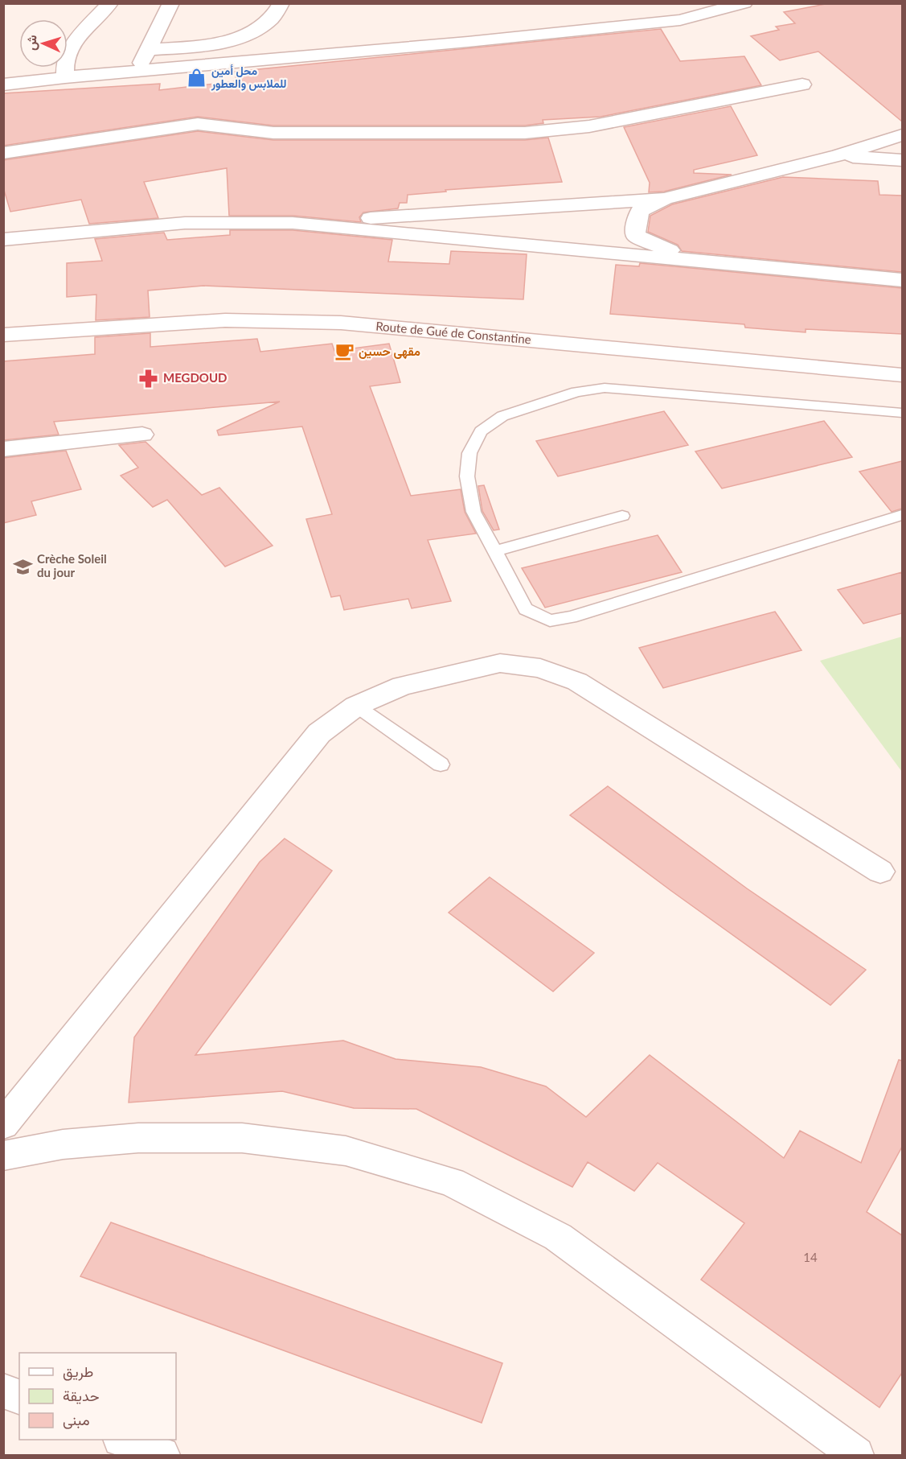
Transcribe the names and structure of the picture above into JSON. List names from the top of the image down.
{
  "streets": {
    "street": ["Route de Gué de Constantine"]
  },
  "places": {
    "shop": ["محل أمين للملابس والعطور"],
    "cafe": ["مقهى حسين"],
    "pharmacy": ["MEGDOUD"],
    "school or university": ["Crèche Soleil du jour"]
  },
  "house_numbers": ["14"],
  "legend": ["طريق", "حديقة", "مبنى"],
  "north": "left"
}
